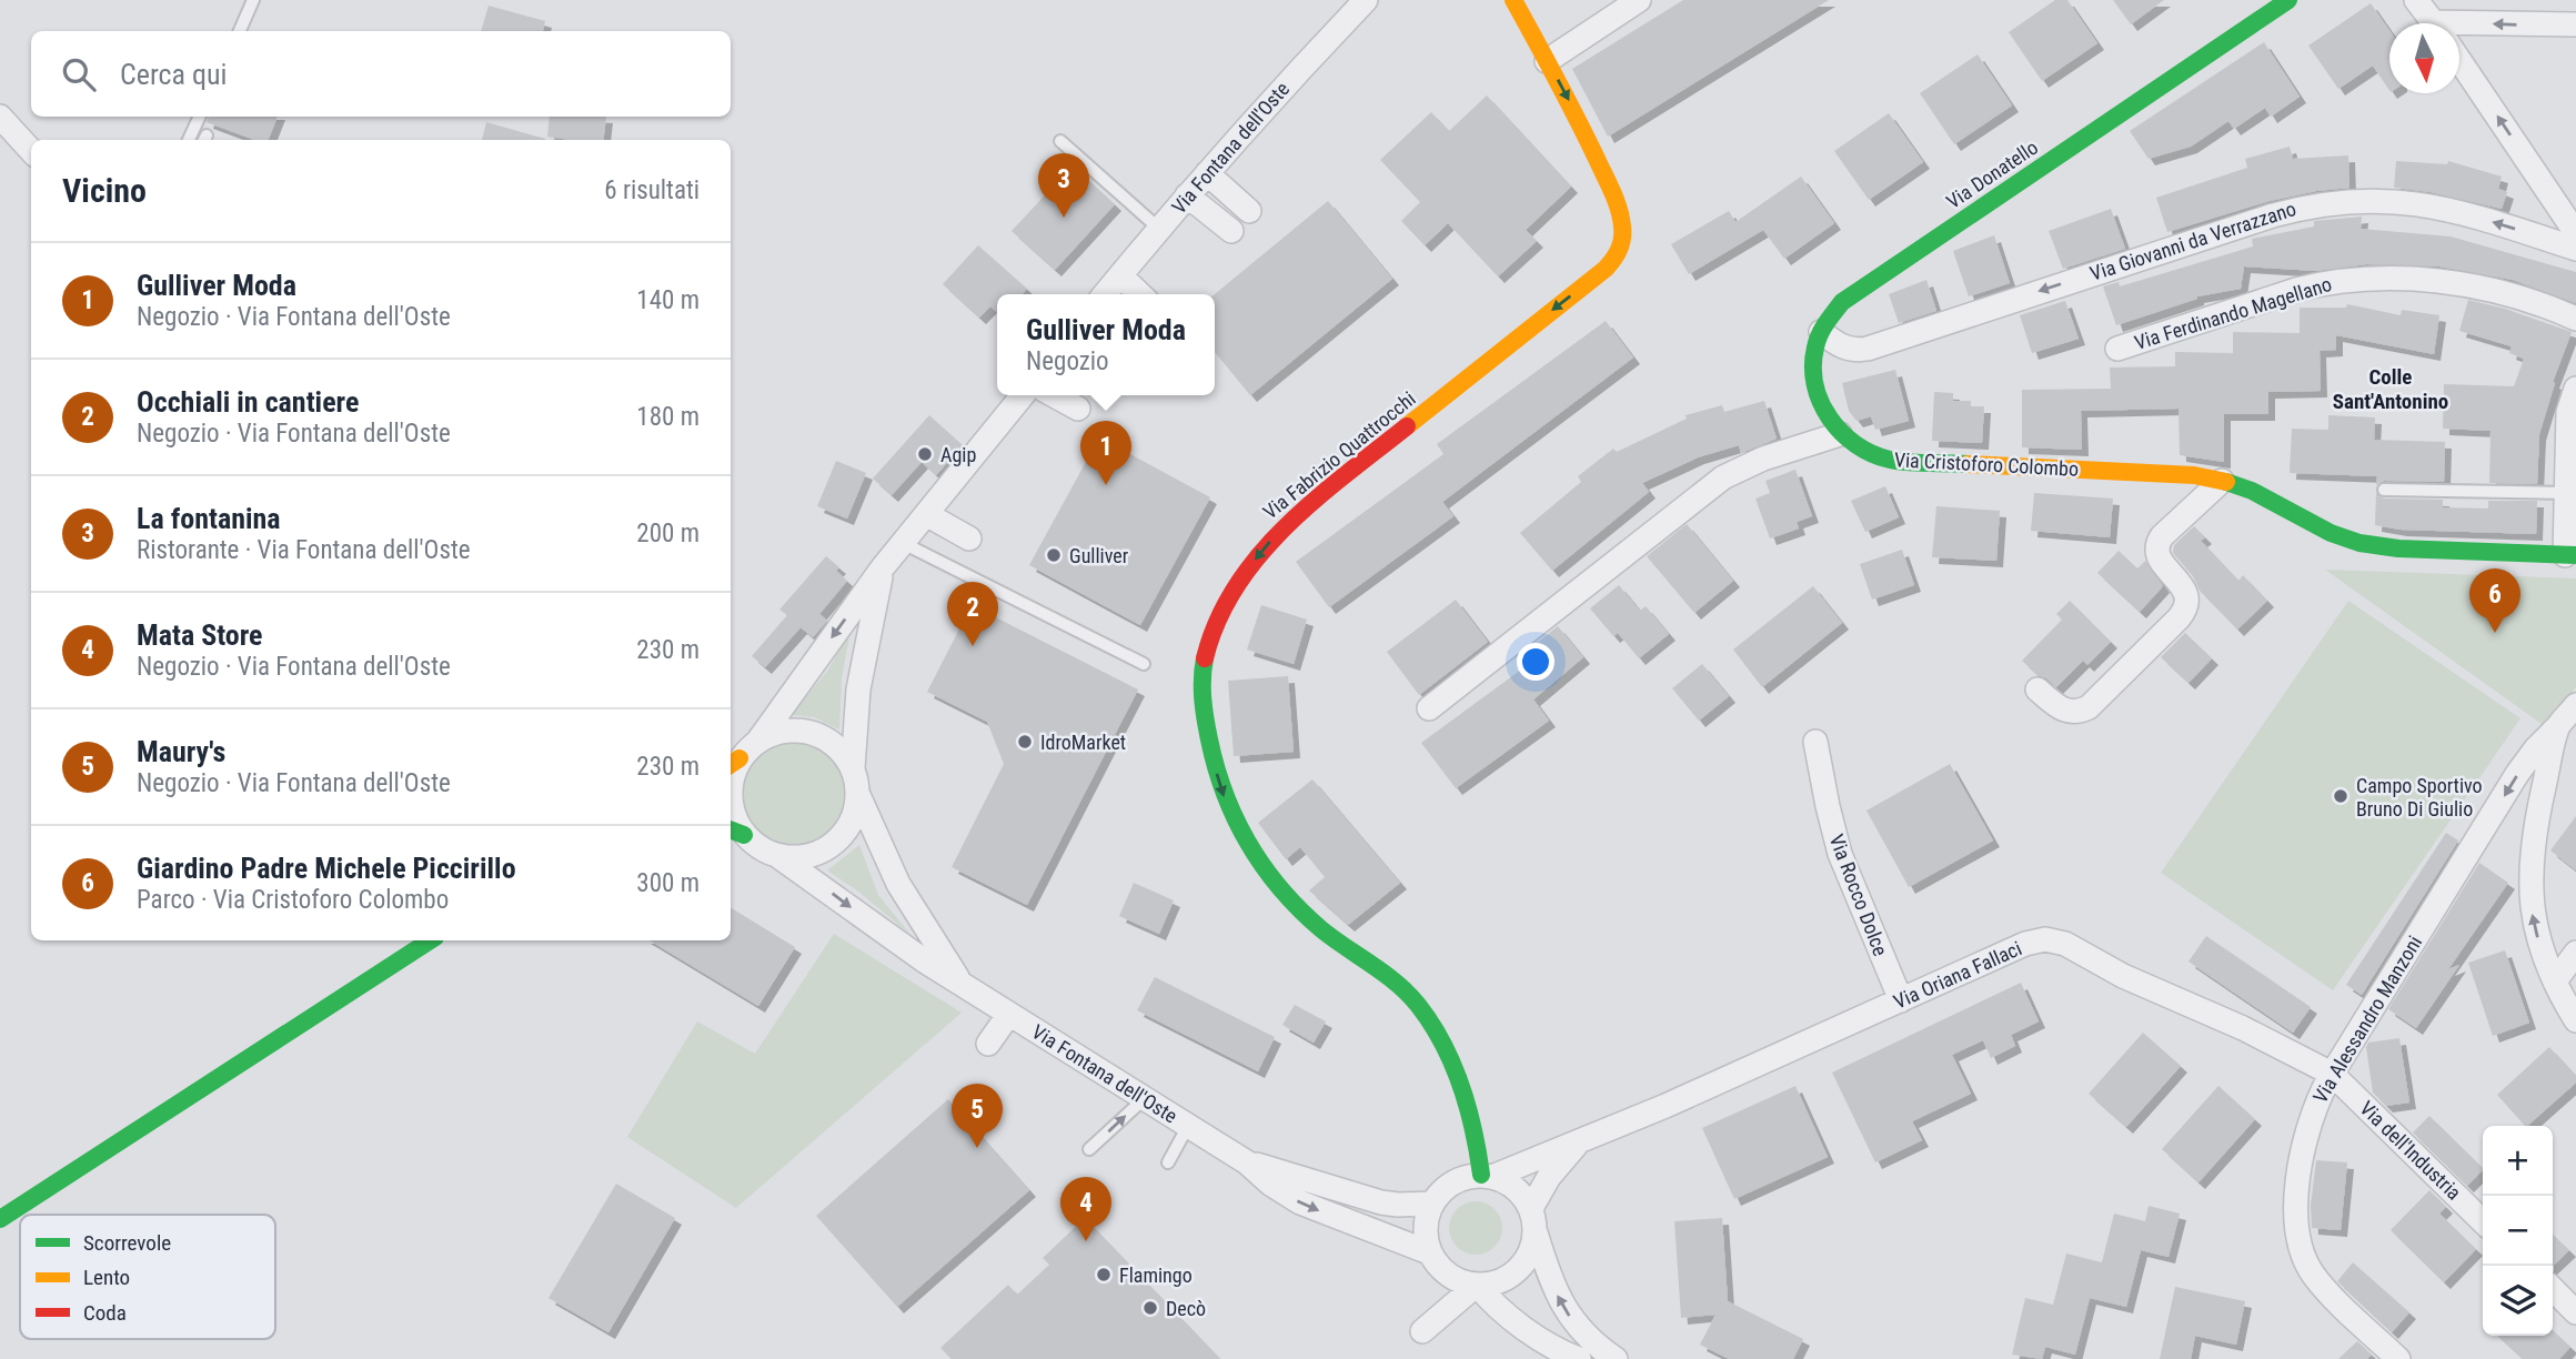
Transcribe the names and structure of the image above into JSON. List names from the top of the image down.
{
  "streets": {
    "street": [
      "Via Fontana dell'Oste",
      "Via Donatello",
      "Via Giovanni da Verrazzano",
      "Via Ferdinando Magellano",
      "Via Fabrizio Quattrocchi",
      "Via Cristoforo Colombo",
      "Via Rocco Dolce",
      "Via Oriana Fallaci",
      "Via Alessandro Manzoni",
      "Via dell'Industria"
    ]
  },
  "crossings": [
    ["Via Fontana dell'Oste", "Via Fabrizio Quattrocchi"],
    ["Via Fontana dell'Oste", "Via Oriana Fallaci"],
    ["Via Donatello", "Via Giovanni da Verrazzano"],
    ["Via Donatello", "Via Cristoforo Colombo"],
    ["Via Fabrizio Quattrocchi", "Via Oriana Fallaci"],
    ["Via Rocco Dolce", "Via Oriana Fallaci"],
    ["Via Oriana Fallaci", "Via Alessandro Manzoni"],
    ["Via Oriana Fallaci", "Via dell'Industria"],
    ["Via Alessandro Manzoni", "Via dell'Industria"]
  ],
  "one_way": ["Via Giovanni da Verrazzano", "Via Alessandro Manzoni"],
  "districts": ["Colle Sant'Antonino"],
  "places": [
    "Agip",
    "Gulliver",
    "IdroMarket",
    "Campo Sportivo Bruno Di Giulio",
    "Flamingo",
    "Decò"
  ],
  "legend": ["Scorrevole", "Lento", "Coda"],
  "north": "bottom",
  "page": {
    "search": "Cerca qui",
    "heading": ["Vicino", "6 risultati"],
    "pins": [
      "3",
      "1",
      "6",
      "2",
      "5",
      "4"
    ],
    "list": [
      {
        "mark": "1",
        "name": "Gulliver Moda",
        "note": "Negozio · Via Fontana dell'Oste",
        "value": "140 m"
      },
      {
        "mark": "2",
        "name": "Occhiali in cantiere",
        "note": "Negozio · Via Fontana dell'Oste",
        "value": "180 m"
      },
      {
        "mark": "3",
        "name": "La fontanina",
        "note": "Ristorante · Via Fontana dell'Oste",
        "value": "200 m"
      },
      {
        "mark": "4",
        "name": "Mata Store",
        "note": "Negozio · Via Fontana dell'Oste",
        "value": "230 m"
      },
      {
        "mark": "5",
        "name": "Maury's",
        "note": "Negozio · Via Fontana dell'Oste",
        "value": "230 m"
      },
      {
        "mark": "6",
        "name": "Giardino Padre Michele Piccirillo",
        "note": "Parco · Via Cristoforo Colombo",
        "value": "300 m"
      }
    ],
    "popup": ["Gulliver Moda", "Negozio"],
    "map_buttons": ["+", "−"]
  }
}
